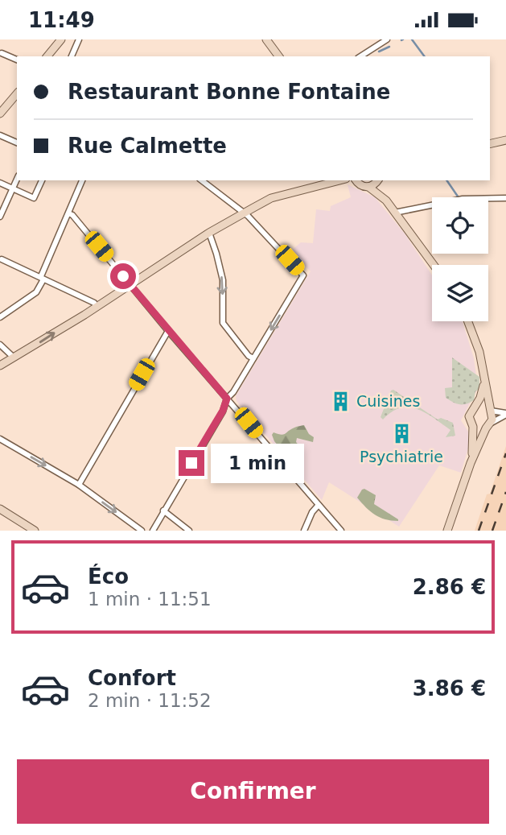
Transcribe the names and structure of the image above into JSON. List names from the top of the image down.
{
  "places": {
    "building": ["Cuisines", "Psychiatrie"]
  },
  "page": {
    "status": "11:49",
    "banner": ["Restaurant Bonne Fontaine", "Rue Calmette"],
    "bubble": "1 min",
    "list": [
      {
        "name": "Éco",
        "note": "1 min · 11:51",
        "value": "2.86 €"
      },
      {
        "name": "Confort",
        "note": "2 min · 11:52",
        "value": "3.86 €"
      }
    ],
    "buttons": "Confirmer"
  }
}
